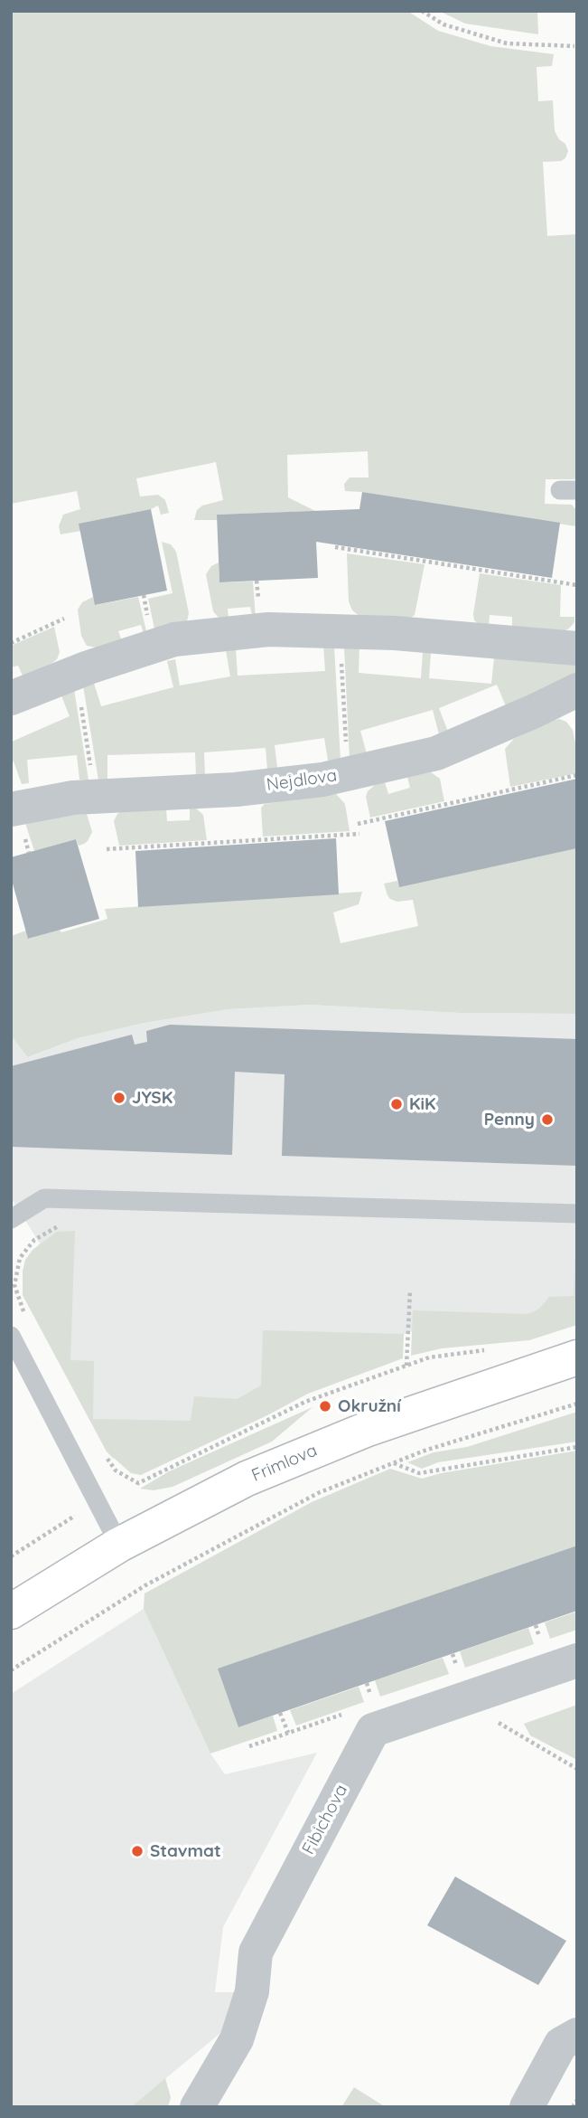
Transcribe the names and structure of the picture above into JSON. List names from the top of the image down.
{
  "streets": {
    "main road": ["Frimlova"],
    "street": ["Nejdlova", "Fibichova"]
  },
  "places": [
    "JYSK",
    "KiK",
    "Penny",
    "Okružní",
    "Stavmat"
  ]
}
